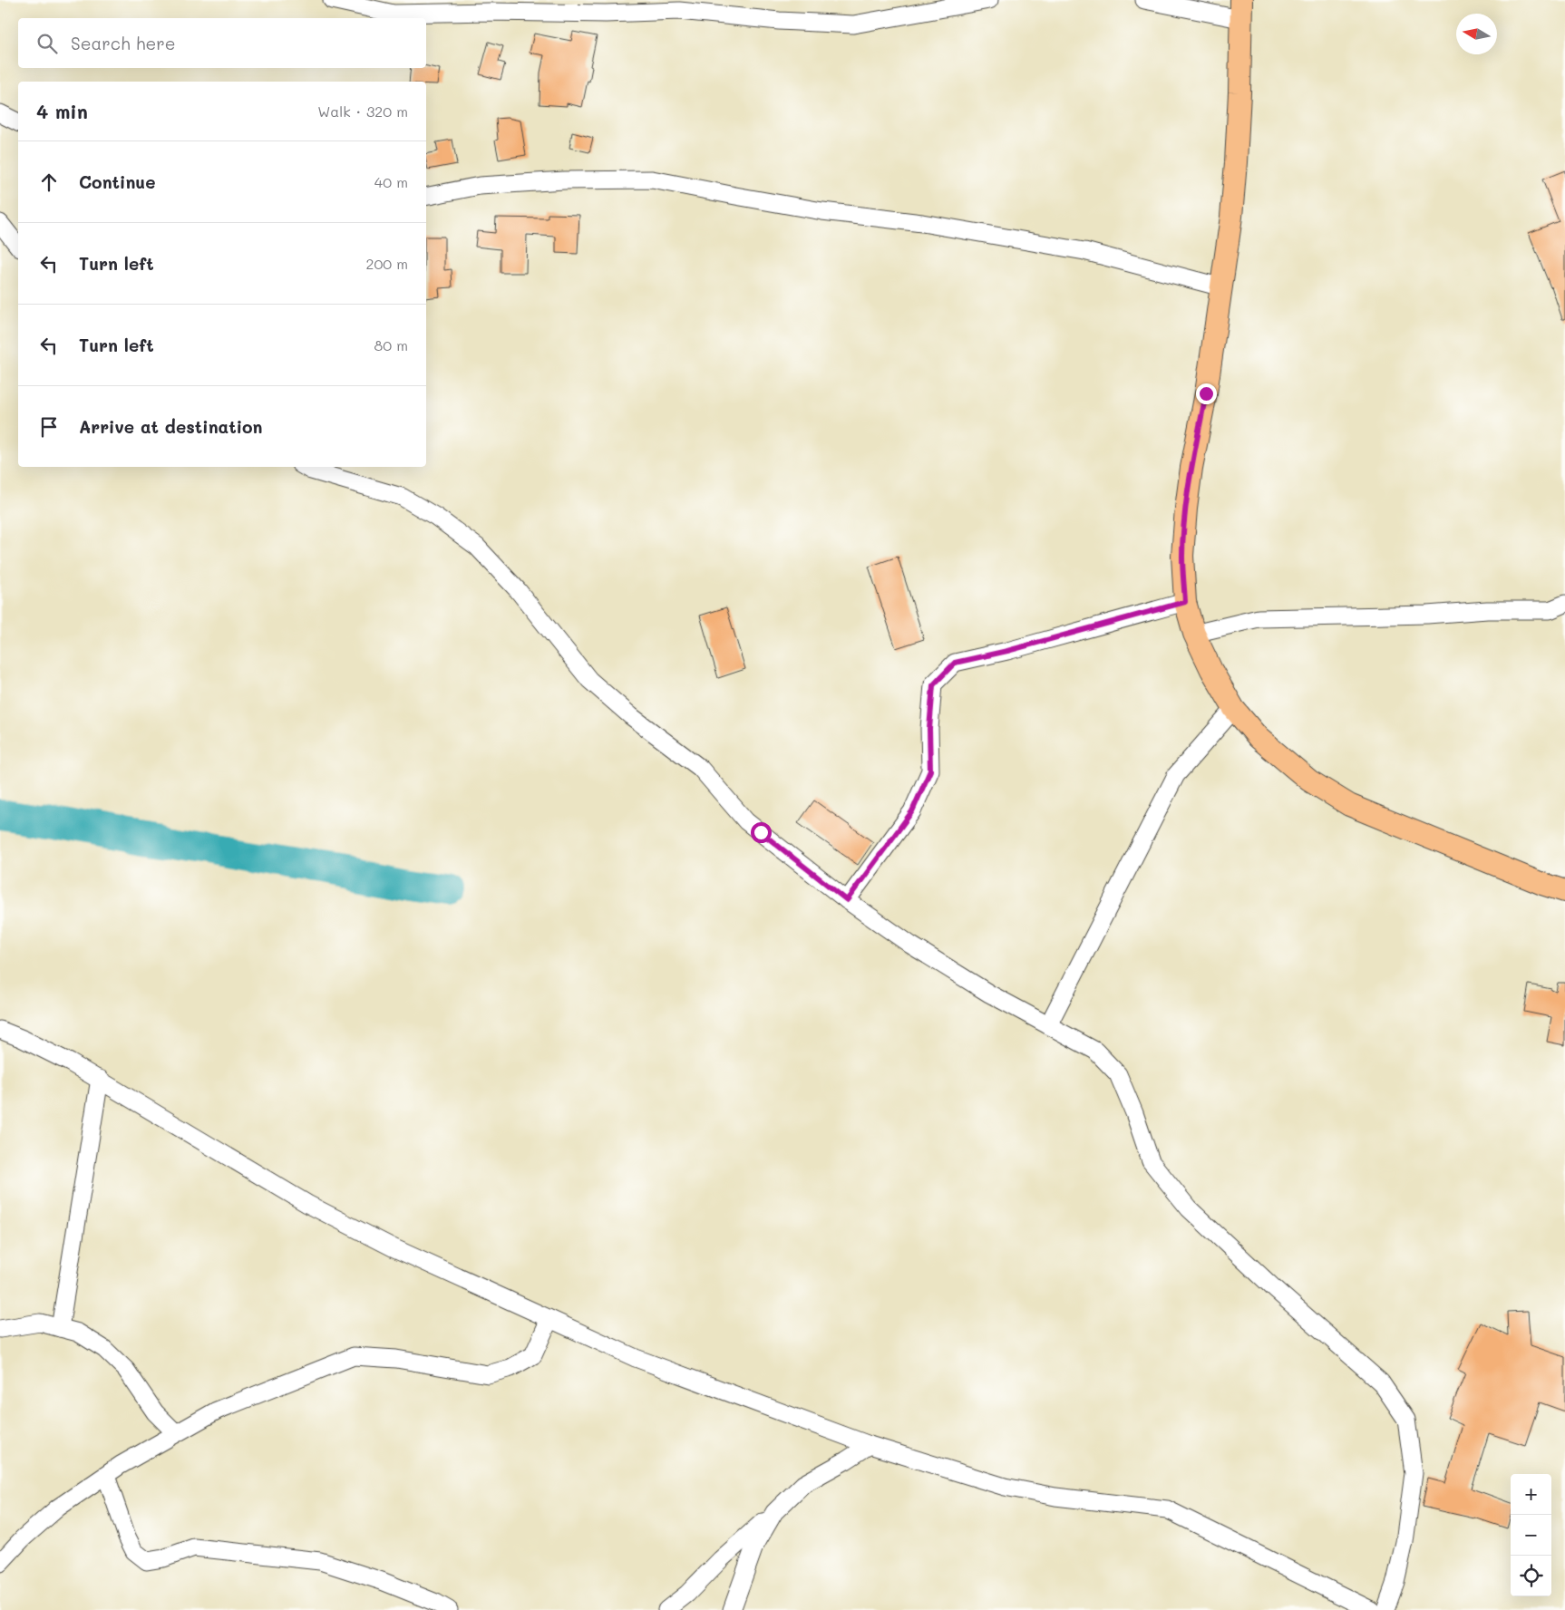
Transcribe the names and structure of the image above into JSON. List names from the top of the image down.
{
  "north": "left",
  "page": {
    "search": "Search here",
    "heading": ["4 min", "Walk · 320 m"],
    "list": [
      ["Continue", "40 m"],
      ["Turn left", "200 m"],
      ["Turn left", "80 m"],
      "Arrive at destination"
    ],
    "map_buttons": ["+", "−"]
  }
}
